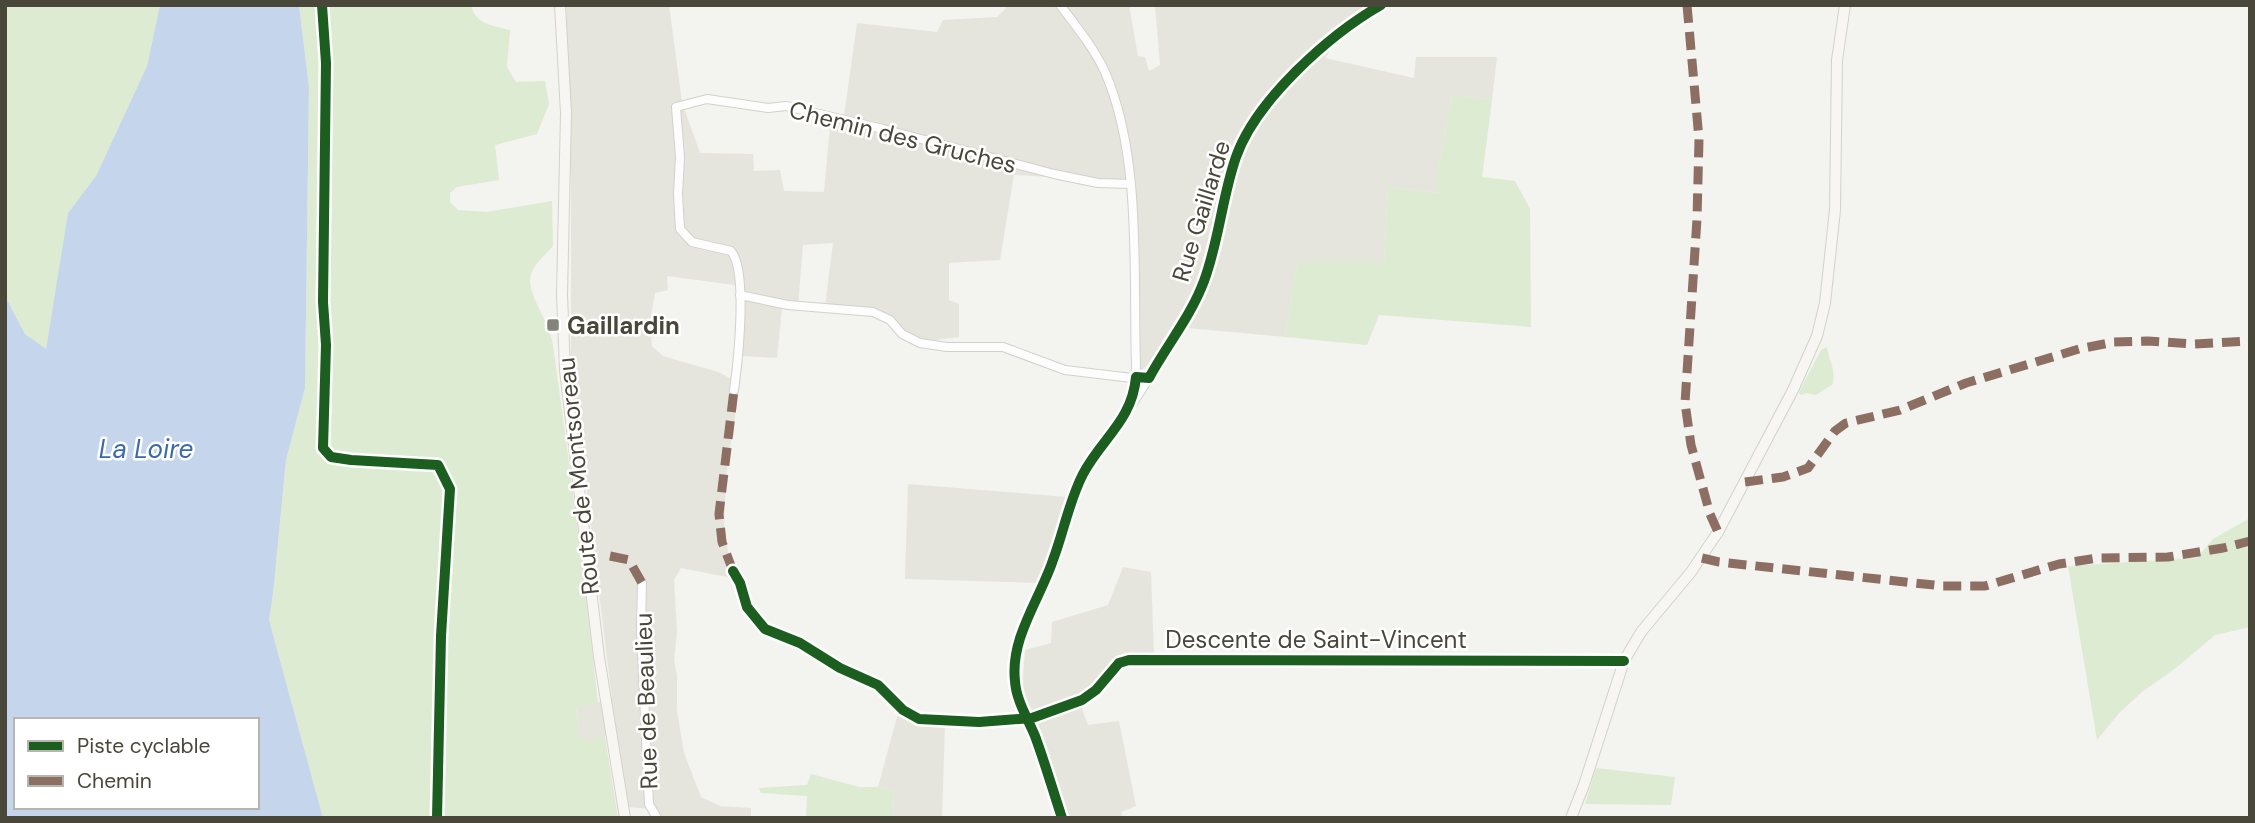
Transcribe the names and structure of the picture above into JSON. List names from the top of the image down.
{
  "streets": {
    "street": [
      "Chemin des Gruches",
      "Rue Gaillarde",
      "Route de Montsoreau",
      "Descente de Saint-Vincent",
      "Rue de Beaulieu"
    ]
  },
  "crossings": [
    ["Rue Gaillarde", "Descente de Saint-Vincent"]
  ],
  "water": ["La Loire"],
  "places": {
    "transit": ["Gaillardin"]
  },
  "legend": ["Piste cyclable", "Chemin"]
}
